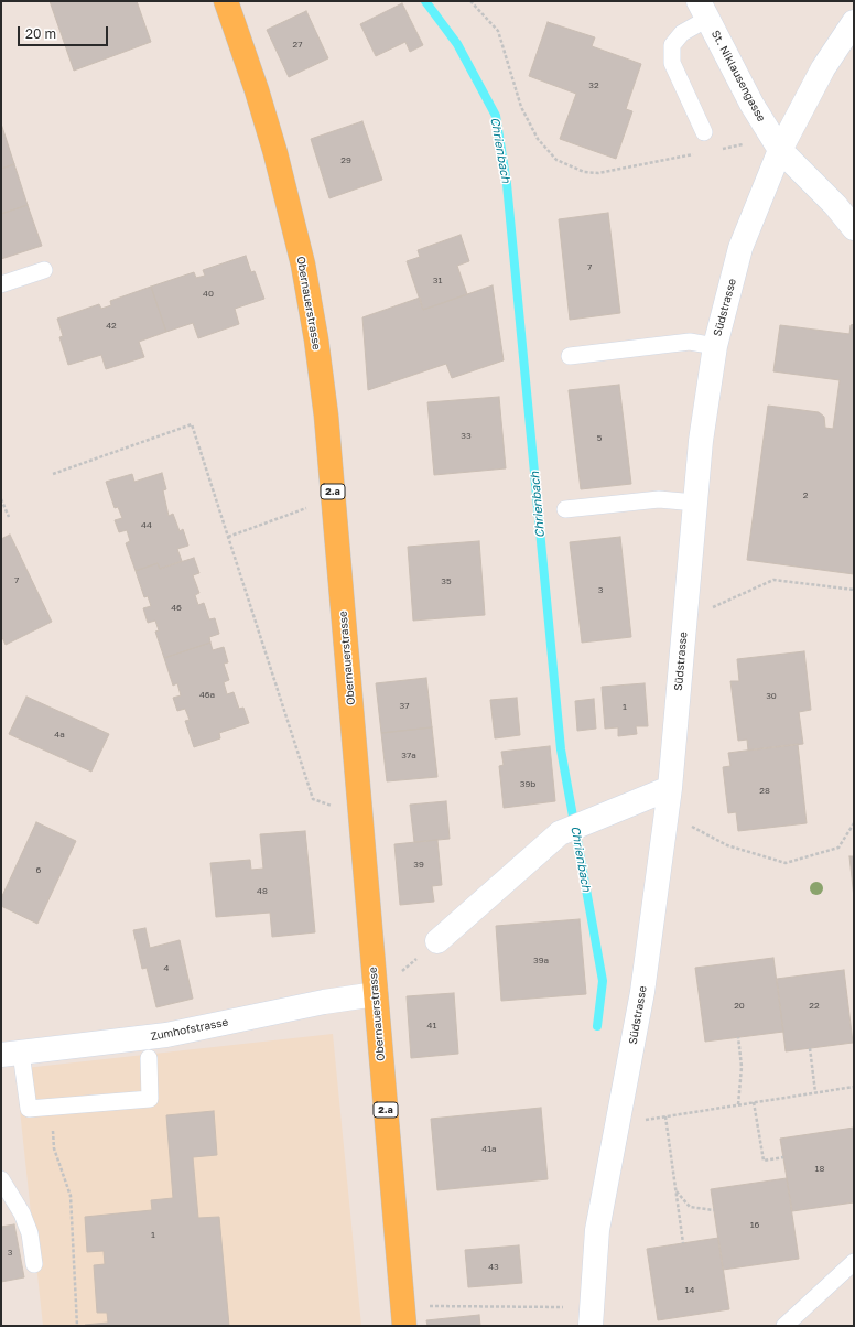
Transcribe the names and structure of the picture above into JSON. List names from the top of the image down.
{
  "streets": {
    "main road": ["Obernauerstrasse", "2.a"],
    "street": ["St. Niklausengasse", "Südstrasse", "Zumhofstrasse"]
  },
  "crossings": [
    ["St. Niklausengasse", "Südstrasse"],
    ["Obernauerstrasse", "Zumhofstrasse"]
  ],
  "water": ["Chrienbach"],
  "house_numbers": [
    "27",
    "32",
    "29",
    "7",
    "31",
    "40",
    "42",
    "33",
    "5",
    "2",
    "44",
    "7",
    "35",
    "3",
    "46",
    "46a",
    "30",
    "37",
    "1",
    "4a",
    "37a",
    "39b",
    "28",
    "39",
    "6",
    "48",
    "39a",
    "4",
    "20",
    "22",
    "41",
    "41a",
    "18",
    "16",
    "1",
    "3",
    "43",
    "14"
  ],
  "scale_bar": "20 m"
}
